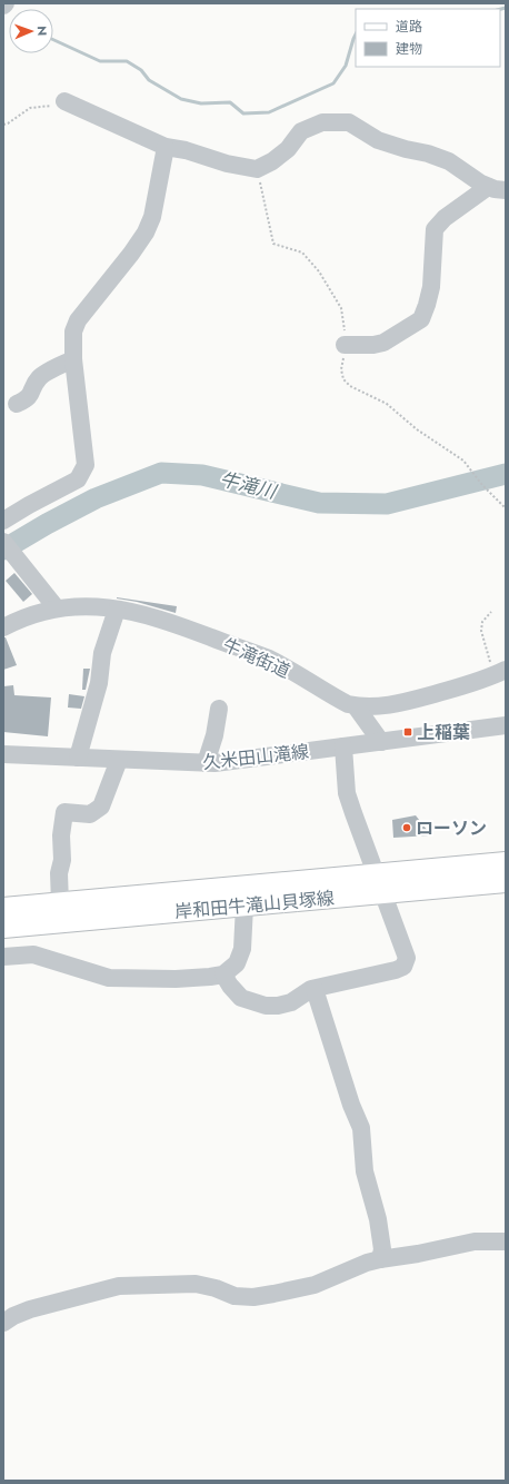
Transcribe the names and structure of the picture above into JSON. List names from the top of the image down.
{
  "streets": {
    "main road": ["岸和田牛滝山貝塚線"],
    "street": ["牛滝街道", "久米田山滝線"]
  },
  "water": ["牛滝川"],
  "places": {
    "transit": ["上稲葉"],
    "other": ["ローソン"]
  },
  "legend": ["道路", "建物"],
  "north": "right"
}
